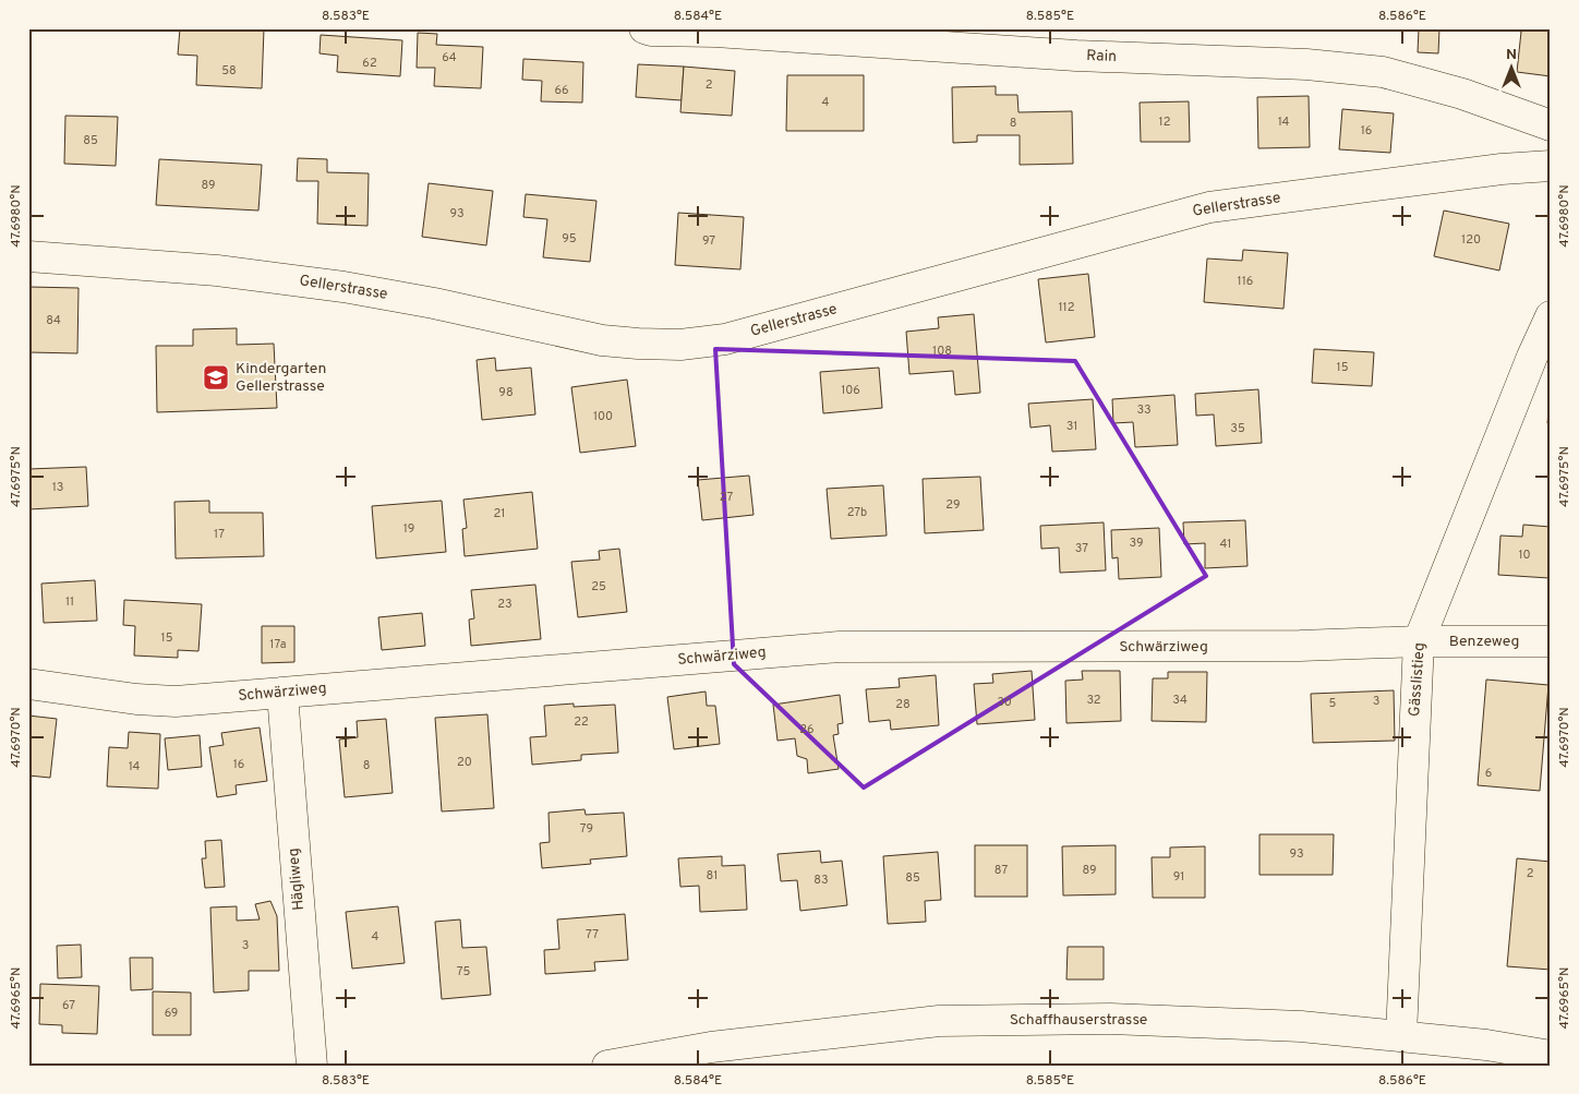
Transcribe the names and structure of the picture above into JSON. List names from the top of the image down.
{
  "streets": {
    "street": [
      "Rain",
      "Gellerstrasse",
      "Benzeweg",
      "Schwärziweg",
      "Gässlistieg",
      "Hägliweg",
      "Schaffhauserstrasse"
    ]
  },
  "crossings": [
    ["Benzeweg", "Schwärziweg"],
    ["Benzeweg", "Gässlistieg"],
    ["Schwärziweg", "Gässlistieg"],
    ["Schwärziweg", "Hägliweg"],
    ["Gässlistieg", "Schaffhauserstrasse"]
  ],
  "places": {
    "school or university": ["Kindergarten Gellerstrasse"]
  },
  "house_numbers": [
    "64",
    "62",
    "58",
    "2",
    "66",
    "4",
    "12",
    "14",
    "8",
    "16",
    "85",
    "89",
    "93",
    "95",
    "120",
    "97",
    "116",
    "112",
    "84",
    "108",
    "15",
    "106",
    "98",
    "33",
    "100",
    "31",
    "35",
    "13",
    "27",
    "29",
    "27b",
    "21",
    "19",
    "17",
    "39",
    "41",
    "37",
    "10",
    "25",
    "11",
    "23",
    "15",
    "17a",
    "32",
    "34",
    "3",
    "30",
    "5",
    "28",
    "22",
    "26",
    "20",
    "16",
    "8",
    "14",
    "6",
    "79",
    "93",
    "87",
    "89",
    "2",
    "81",
    "91",
    "85",
    "83",
    "77",
    "4",
    "3",
    "75",
    "67",
    "69"
  ],
  "north": "top",
  "coordinates": [
    "8.583°E",
    "8.584°E",
    "8.585°E",
    "8.586°E",
    "47.6980°N",
    "47.6975°N",
    "47.6970°N",
    "47.6965°N"
  ]
}
